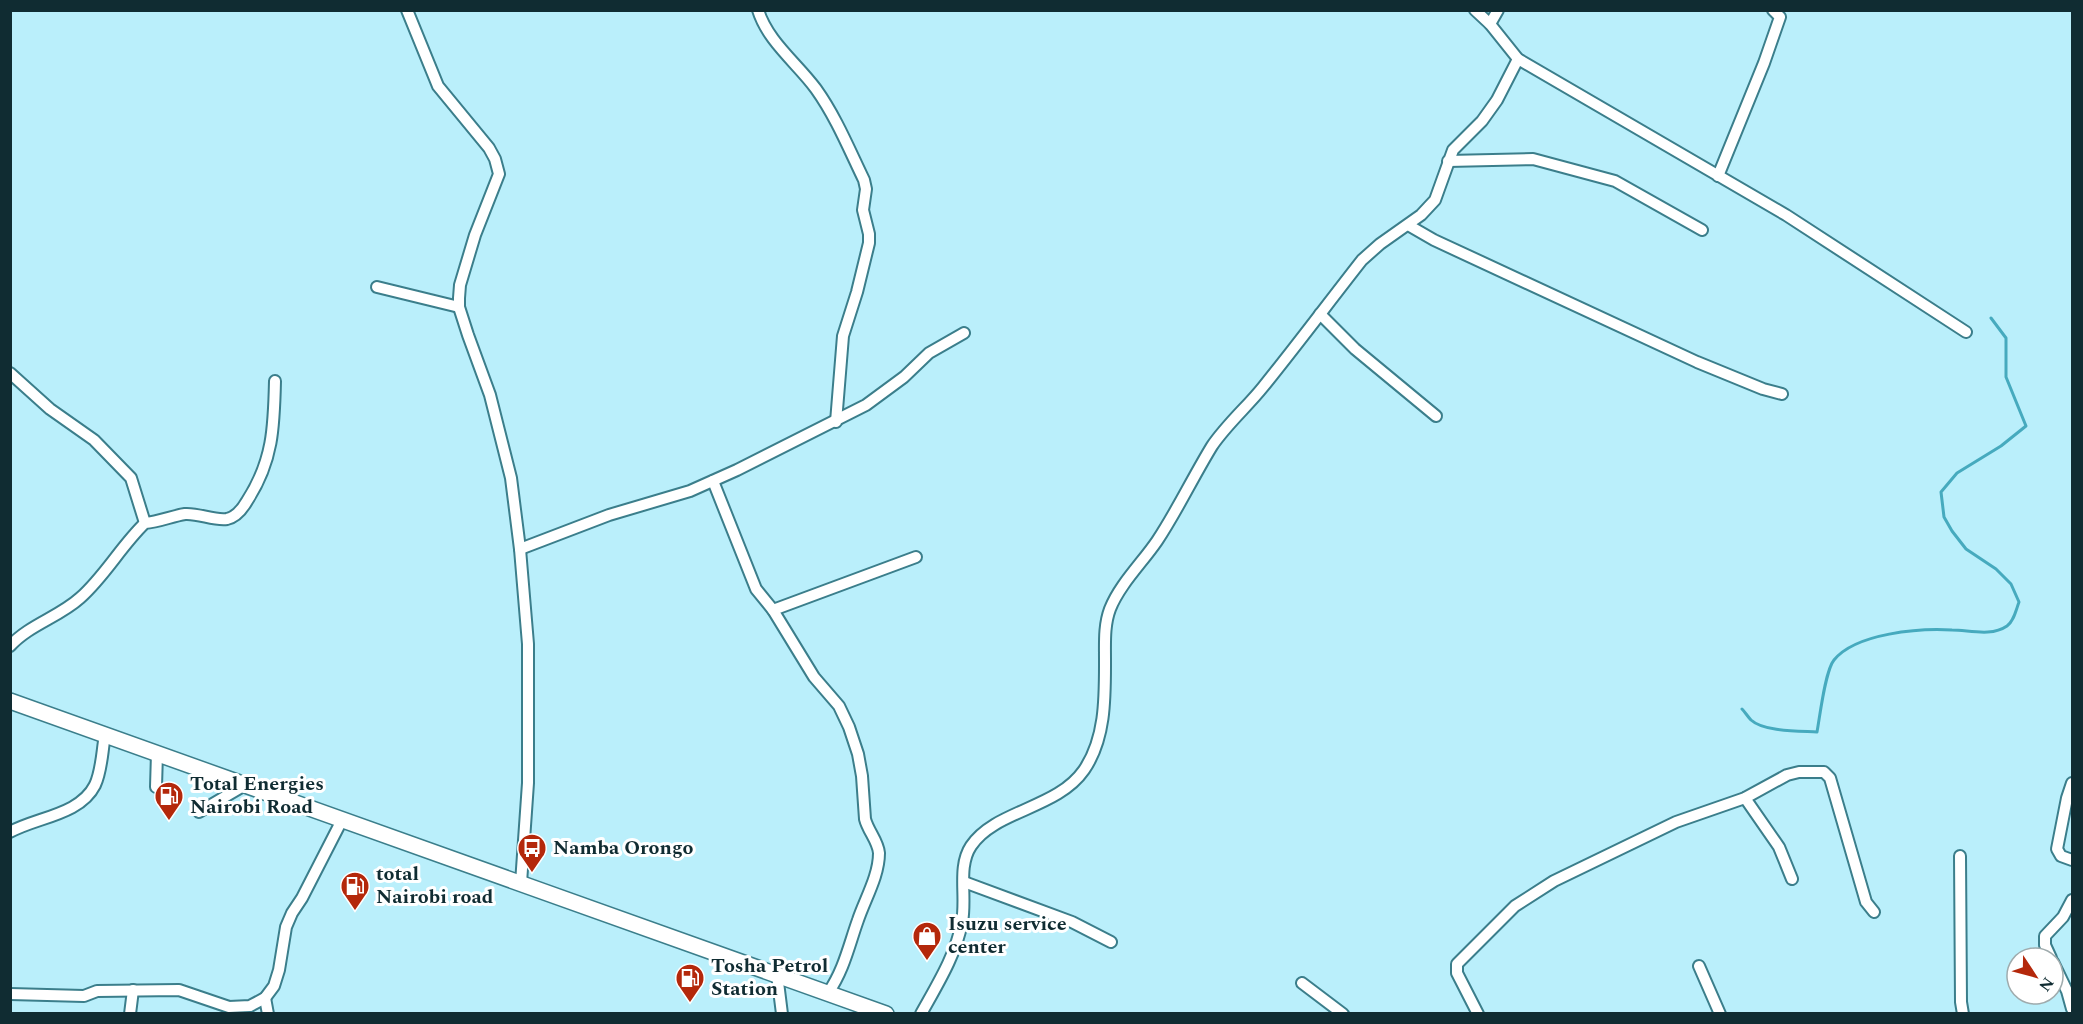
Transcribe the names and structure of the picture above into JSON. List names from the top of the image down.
{
  "places": {
    "fuel station": ["Total Energies Nairobi Road", "total Nairobi road", "Tosha Petrol Station"],
    "bus stop": ["Namba Orongo"],
    "shop": ["Isuzu service center"]
  },
  "north": "bottom right"
}
